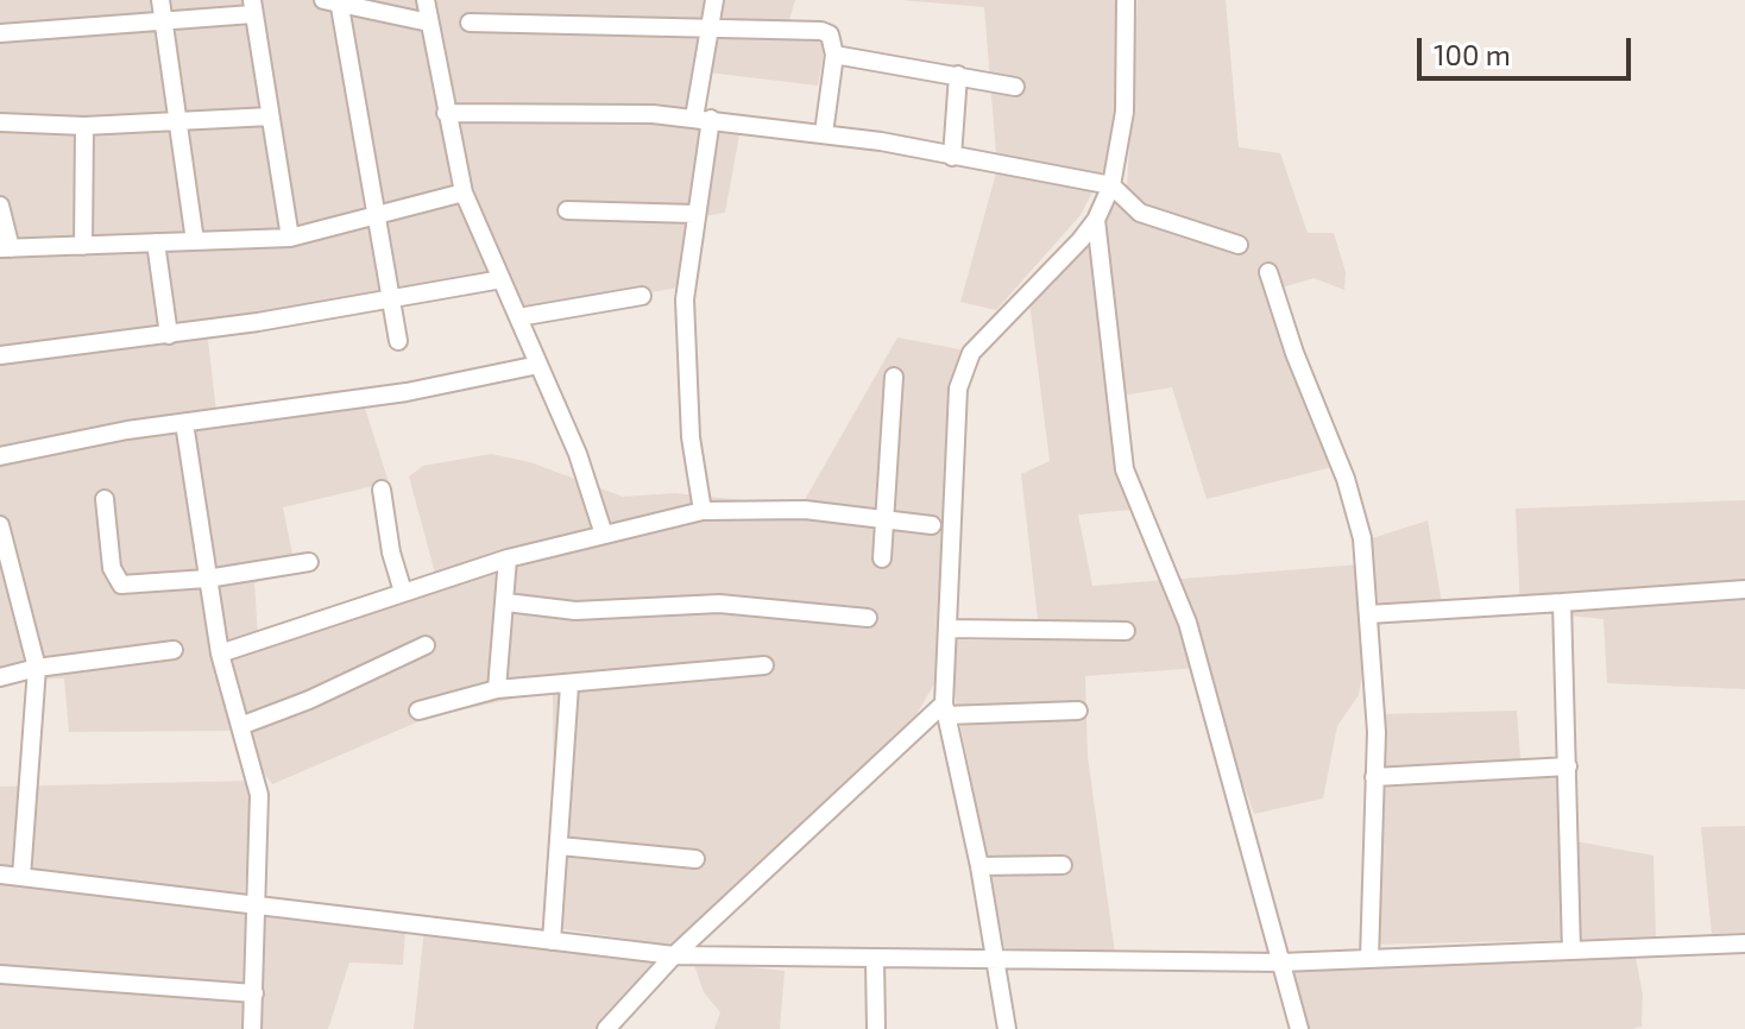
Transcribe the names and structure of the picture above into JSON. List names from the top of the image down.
{
  "scale_bar": "100 m"
}
